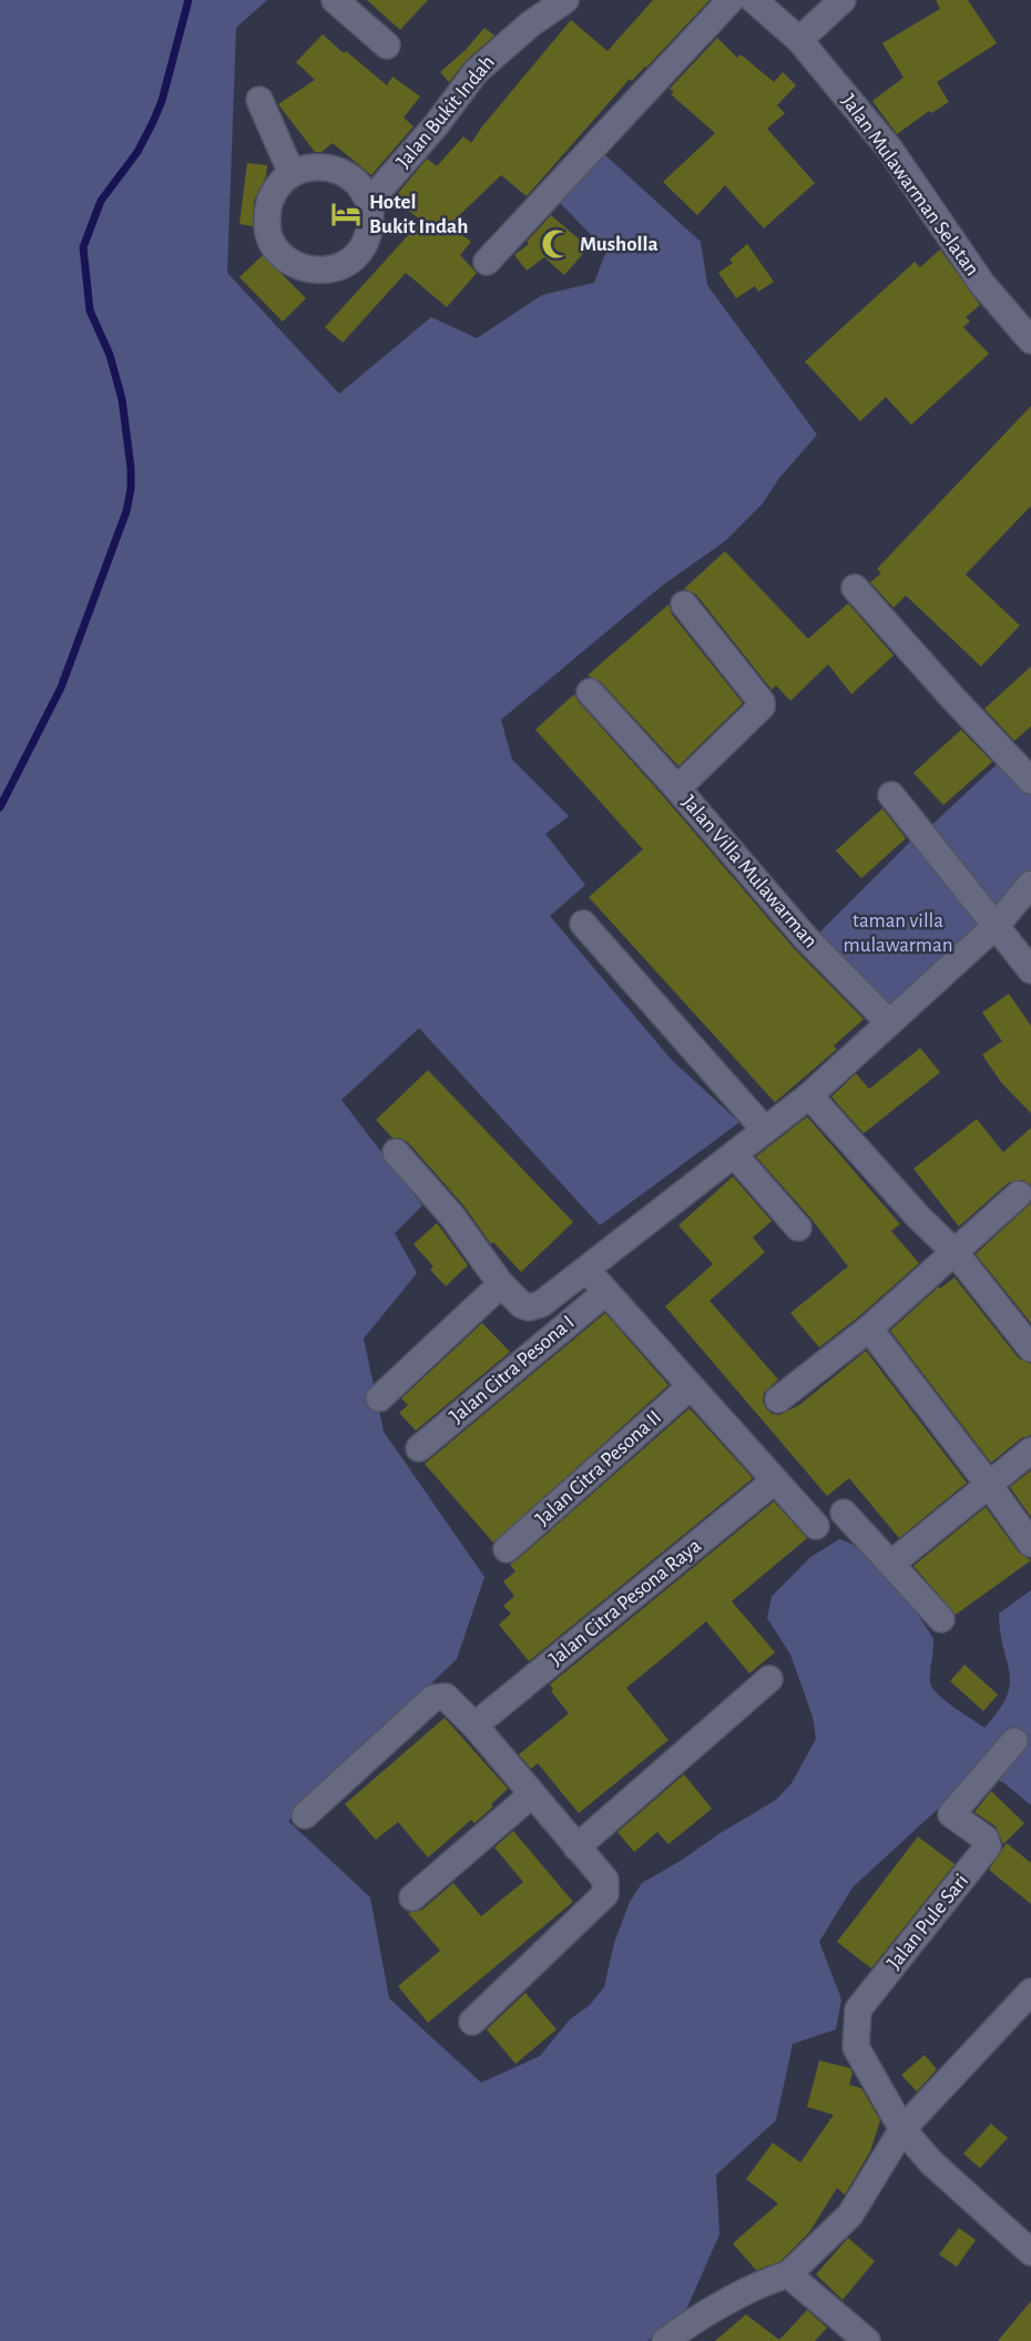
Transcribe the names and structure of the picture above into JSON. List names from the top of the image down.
{
  "streets": {
    "street": [
      "Jalan Bukit Indah",
      "Jalan Mulawarman Selatan",
      "Jalan Villa Mulawarman",
      "Jalan Citra Pesona I",
      "Jalan Citra Pesona II",
      "Jalan Citra Pesona Raya",
      "Jalan Pule Sari"
    ]
  },
  "parks": ["taman villa mulawarman"],
  "places": {
    "hotel": ["Hotel Bukit Indah"],
    "mosque": ["Musholla"]
  }
}
